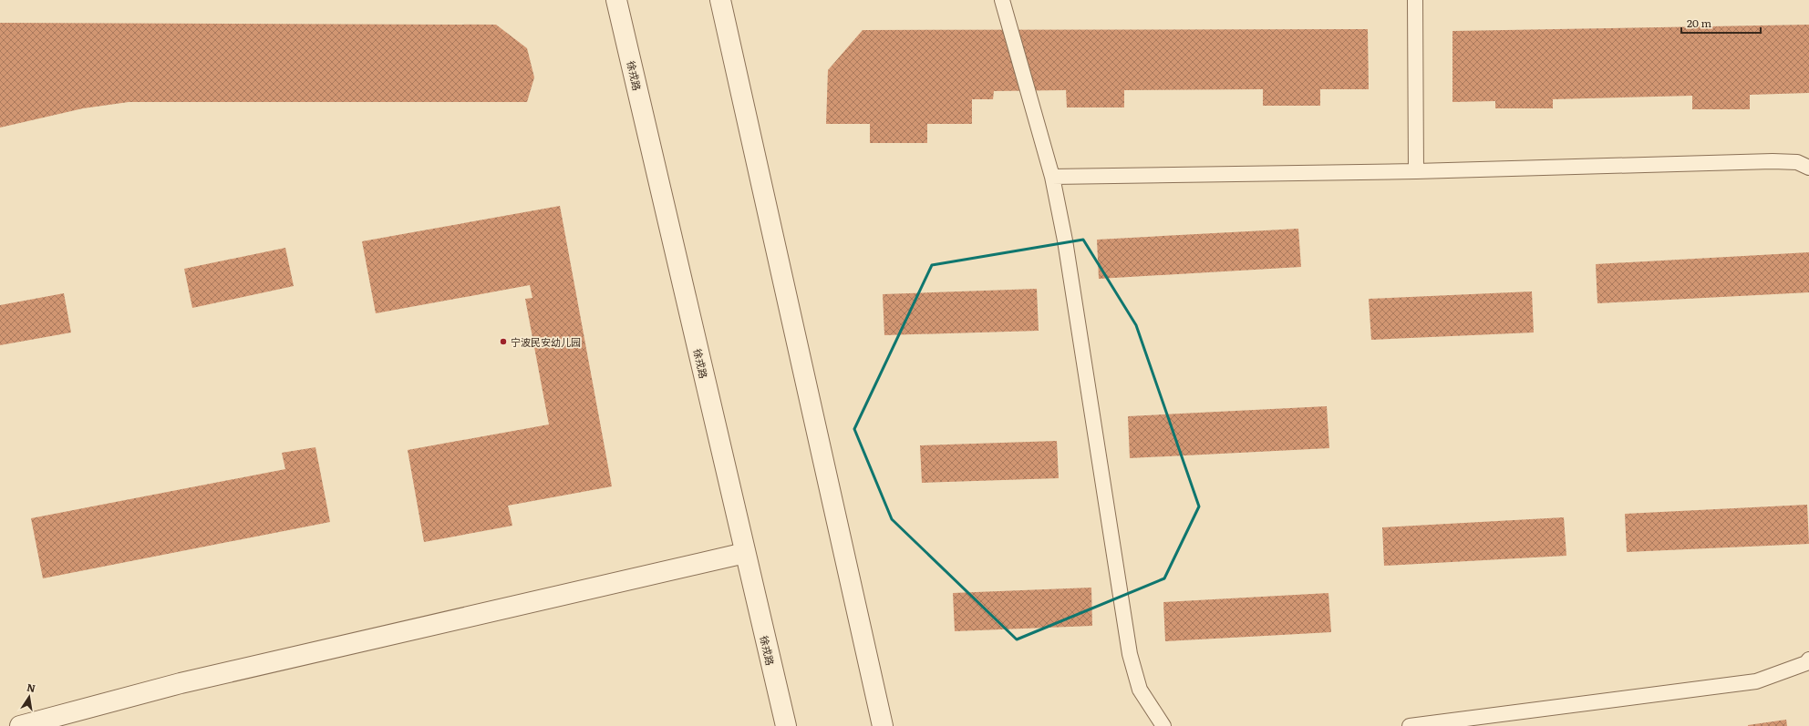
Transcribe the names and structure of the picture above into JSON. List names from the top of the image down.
{
  "streets": {
    "street": ["徐戎路"]
  },
  "places": ["宁波民安幼儿园"],
  "scale_bar": "20 m",
  "north": "top"
}
